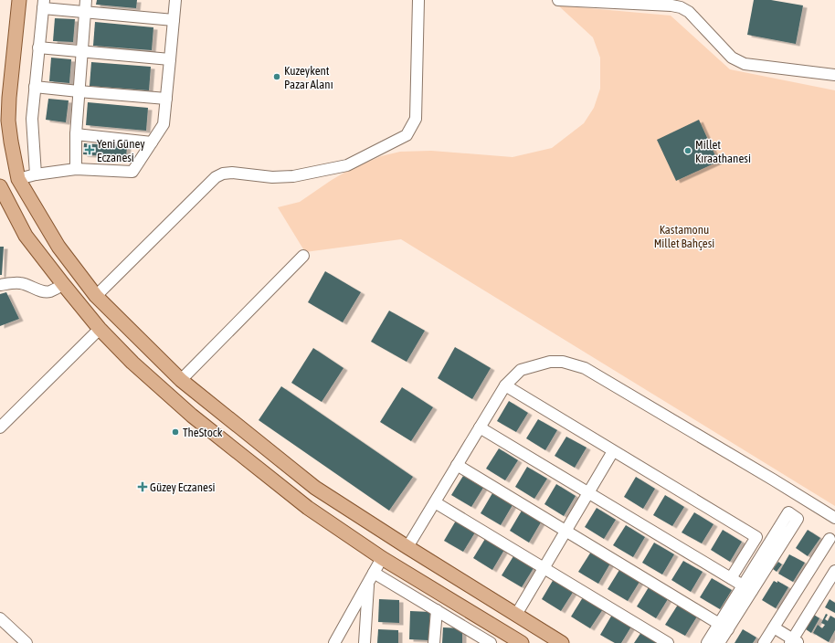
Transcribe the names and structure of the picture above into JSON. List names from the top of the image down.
{
  "parks": ["Kastamonu Millet Bahçesi"],
  "places": {
    "other": ["Kuzeykent Pazar Alanı", "Millet Kıraathanesi", "TheStock"],
    "health": ["Yeni Güney Eczanesi", "Güzey Eczanesi"]
  }
}
